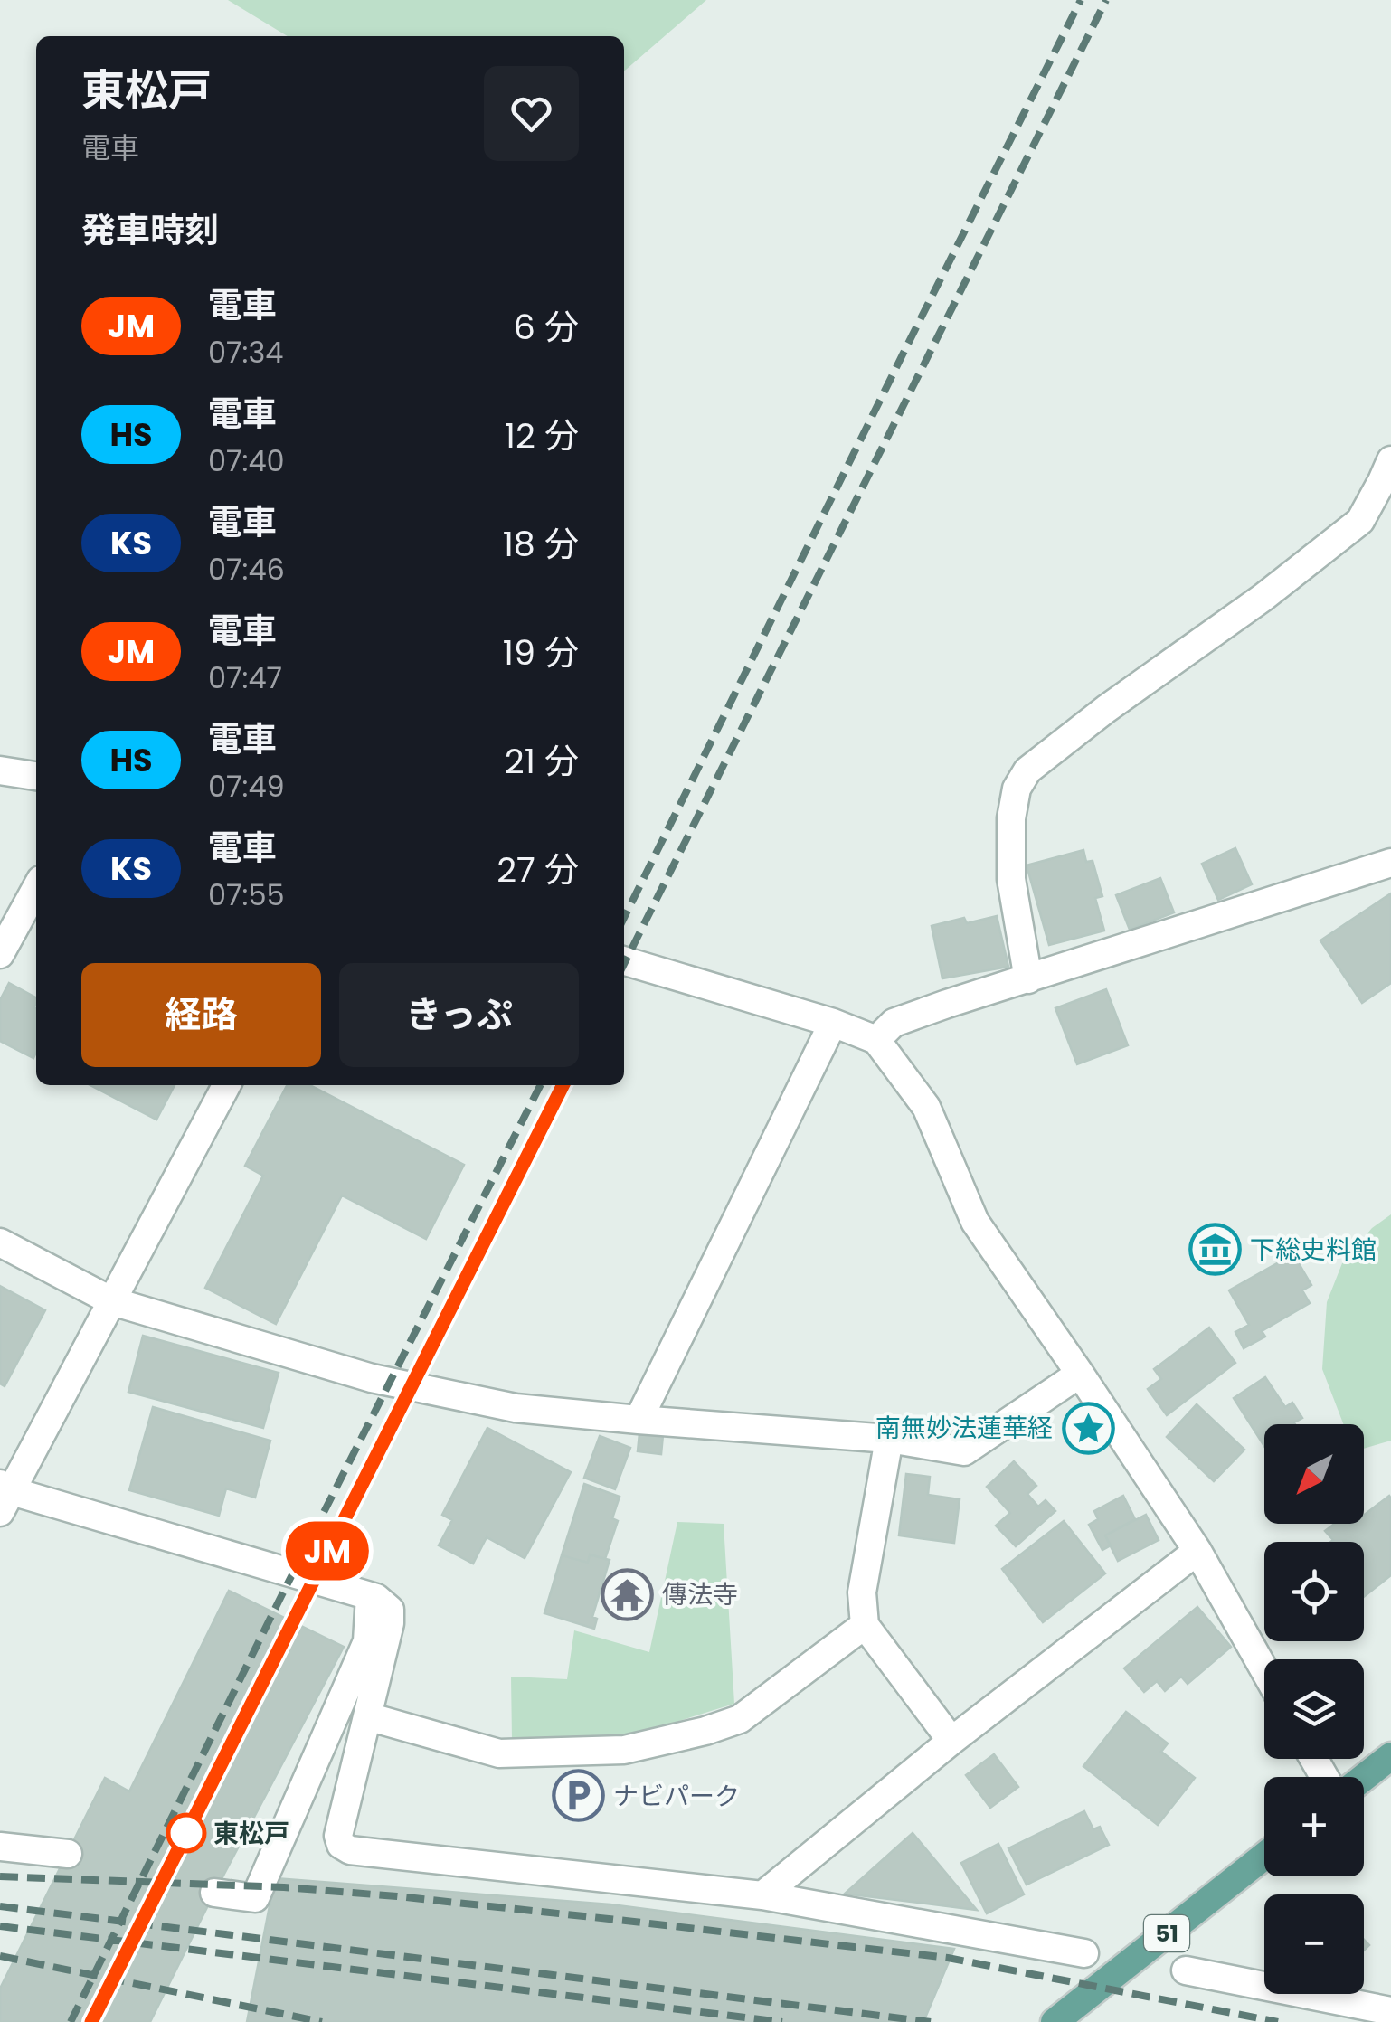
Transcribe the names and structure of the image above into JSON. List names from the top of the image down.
{
  "streets": {
    "main road": ["51"]
  },
  "places": {
    "museum": ["下総史料館"],
    "place": ["南無妙法蓮華経"],
    "temple": ["傳法寺"],
    "parking": ["ナビパーク"],
    "other": ["東松戸"]
  },
  "north": "bottom left",
  "page": {
    "on_map": "JM",
    "heading": [
      ["東松戸", "電車"],
      "発車時刻"
    ],
    "list": [
      {
        "mark": "JM",
        "name": "電車",
        "note": "07:34",
        "value": "6 分"
      },
      {
        "mark": "HS",
        "name": "電車",
        "note": "07:40",
        "value": "12 分"
      },
      {
        "mark": "KS",
        "name": "電車",
        "note": "07:46",
        "value": "18 分"
      },
      {
        "mark": "JM",
        "name": "電車",
        "note": "07:47",
        "value": "19 分"
      },
      {
        "mark": "HS",
        "name": "電車",
        "note": "07:49",
        "value": "21 分"
      },
      {
        "mark": "KS",
        "name": "電車",
        "note": "07:55",
        "value": "27 分"
      }
    ],
    "buttons": ["経路", "きっぷ"],
    "map_buttons": ["+", "−"]
  }
}
